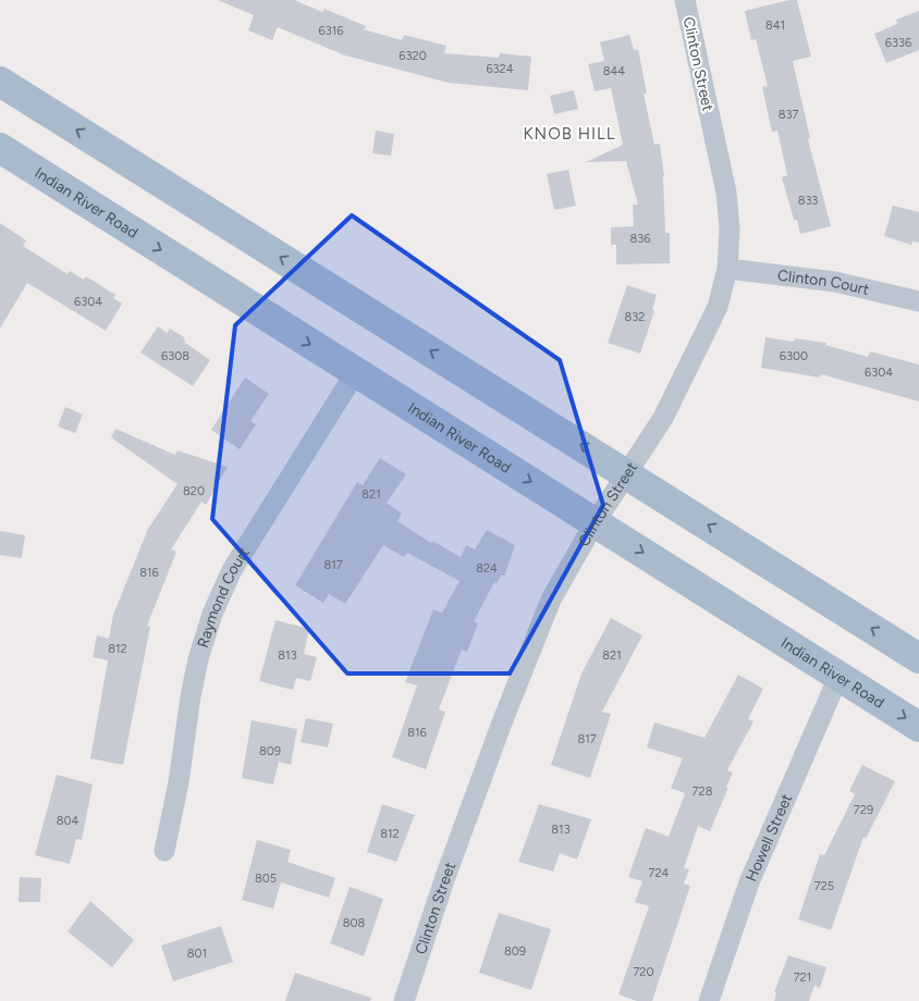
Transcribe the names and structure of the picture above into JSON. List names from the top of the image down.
{
  "streets": {
    "main road": ["Indian River Road"],
    "street": [
      "Clinton Street",
      "Clinton Court",
      "Raymond Court",
      "Howell Street"
    ]
  },
  "crossings": [
    ["Clinton Street", "Indian River Road"],
    ["Clinton Street", "Clinton Court"],
    ["Indian River Road", "Raymond Court"],
    ["Indian River Road", "Howell Street"]
  ],
  "districts": ["KNOB HILL"],
  "house_numbers": [
    "841",
    "6316",
    "6336",
    "6320",
    "6324",
    "844",
    "837",
    "833",
    "836",
    "6304",
    "832",
    "6308",
    "6300",
    "6304",
    "820",
    "821",
    "817",
    "824",
    "816",
    "812",
    "813",
    "821",
    "816",
    "817",
    "809",
    "728",
    "729",
    "804",
    "813",
    "812",
    "724",
    "805",
    "725",
    "808",
    "809",
    "801",
    "720",
    "721"
  ]
}
